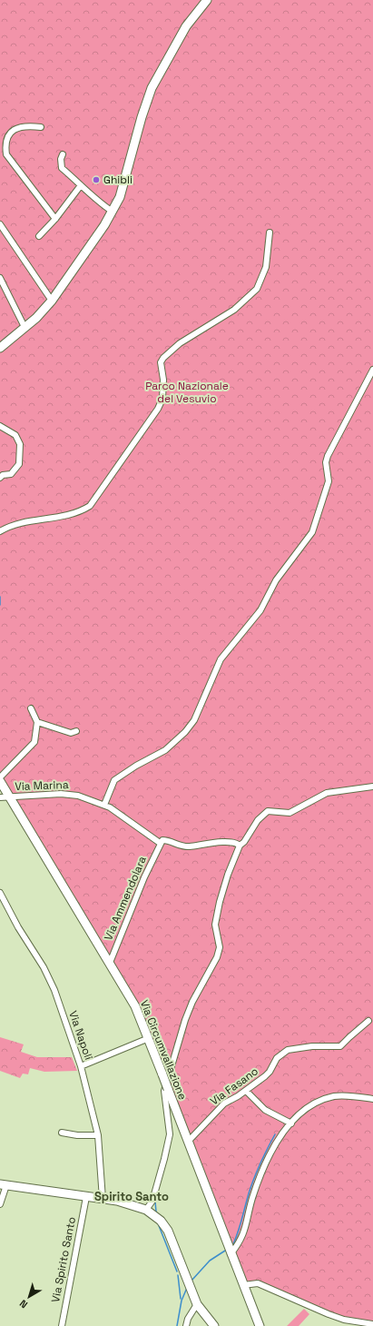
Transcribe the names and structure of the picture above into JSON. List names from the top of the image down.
{
  "streets": {
    "street": [
      "Via Marina",
      "Via Ammendolara",
      "Via Napoli",
      "Via Circumvallazione",
      "Via Fasano",
      "Via Spirito Santo"
    ]
  },
  "crossings": [
    ["Via Marina", "Via Circumvallazione"],
    ["Via Ammendolara", "Via Circumvallazione"],
    ["Via Circumvallazione", "Via Fasano"]
  ],
  "districts": ["Spirito Santo"],
  "parks": ["Parco Nazionale del Vesuvio"],
  "places": ["Ghibli"],
  "north": "bottom left"
}
